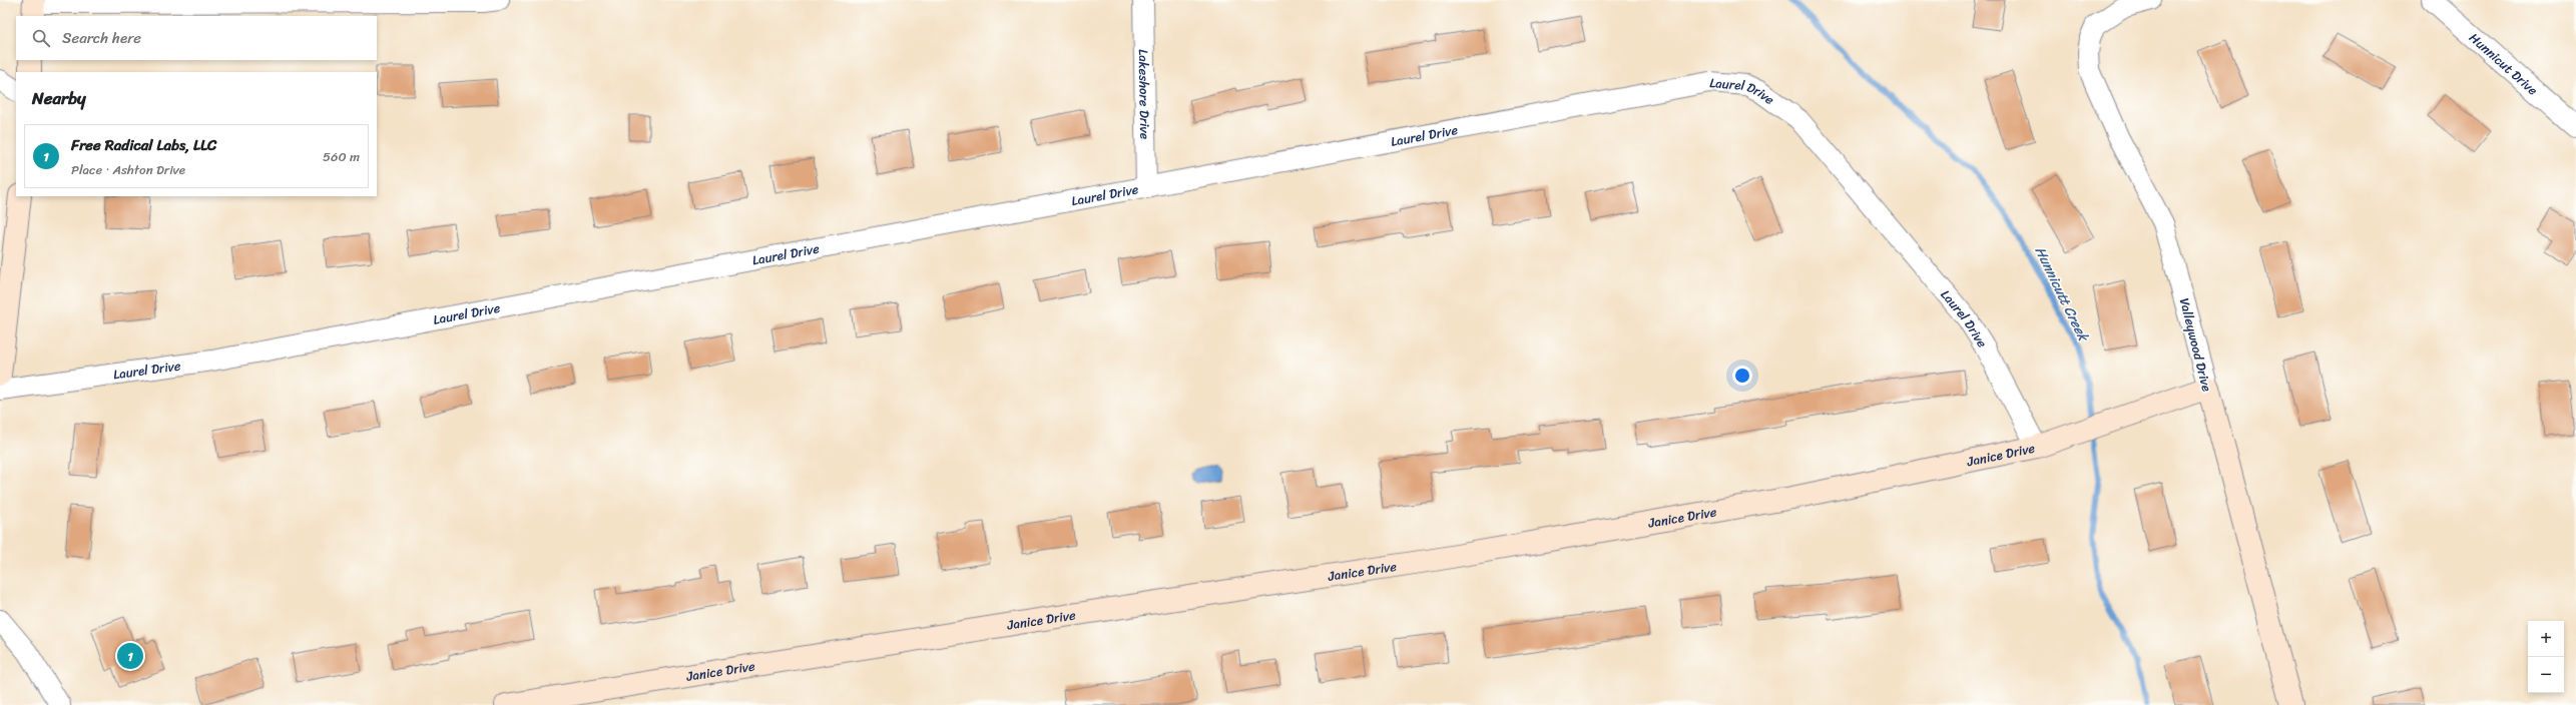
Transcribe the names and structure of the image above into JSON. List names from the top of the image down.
{
  "streets": {
    "street": [
      "Hunnicut Drive",
      "Laurel Drive",
      "Lakeshore Drive",
      "Valleywood Drive",
      "Janice Drive"
    ]
  },
  "crossings": [
    ["Laurel Drive", "Lakeshore Drive"],
    ["Laurel Drive", "Janice Drive"],
    ["Valleywood Drive", "Janice Drive"]
  ],
  "water": ["Hunnicutt Creek"],
  "page": {
    "search": "Search here",
    "heading": "Nearby",
    "list": [
      {
        "mark": "1",
        "name": "Free Radical Labs, LLC",
        "note": "Place · Ashton Drive",
        "value": "560 m"
      }
    ],
    "map_buttons": ["+", "−"],
    "pins": "1"
  }
}
